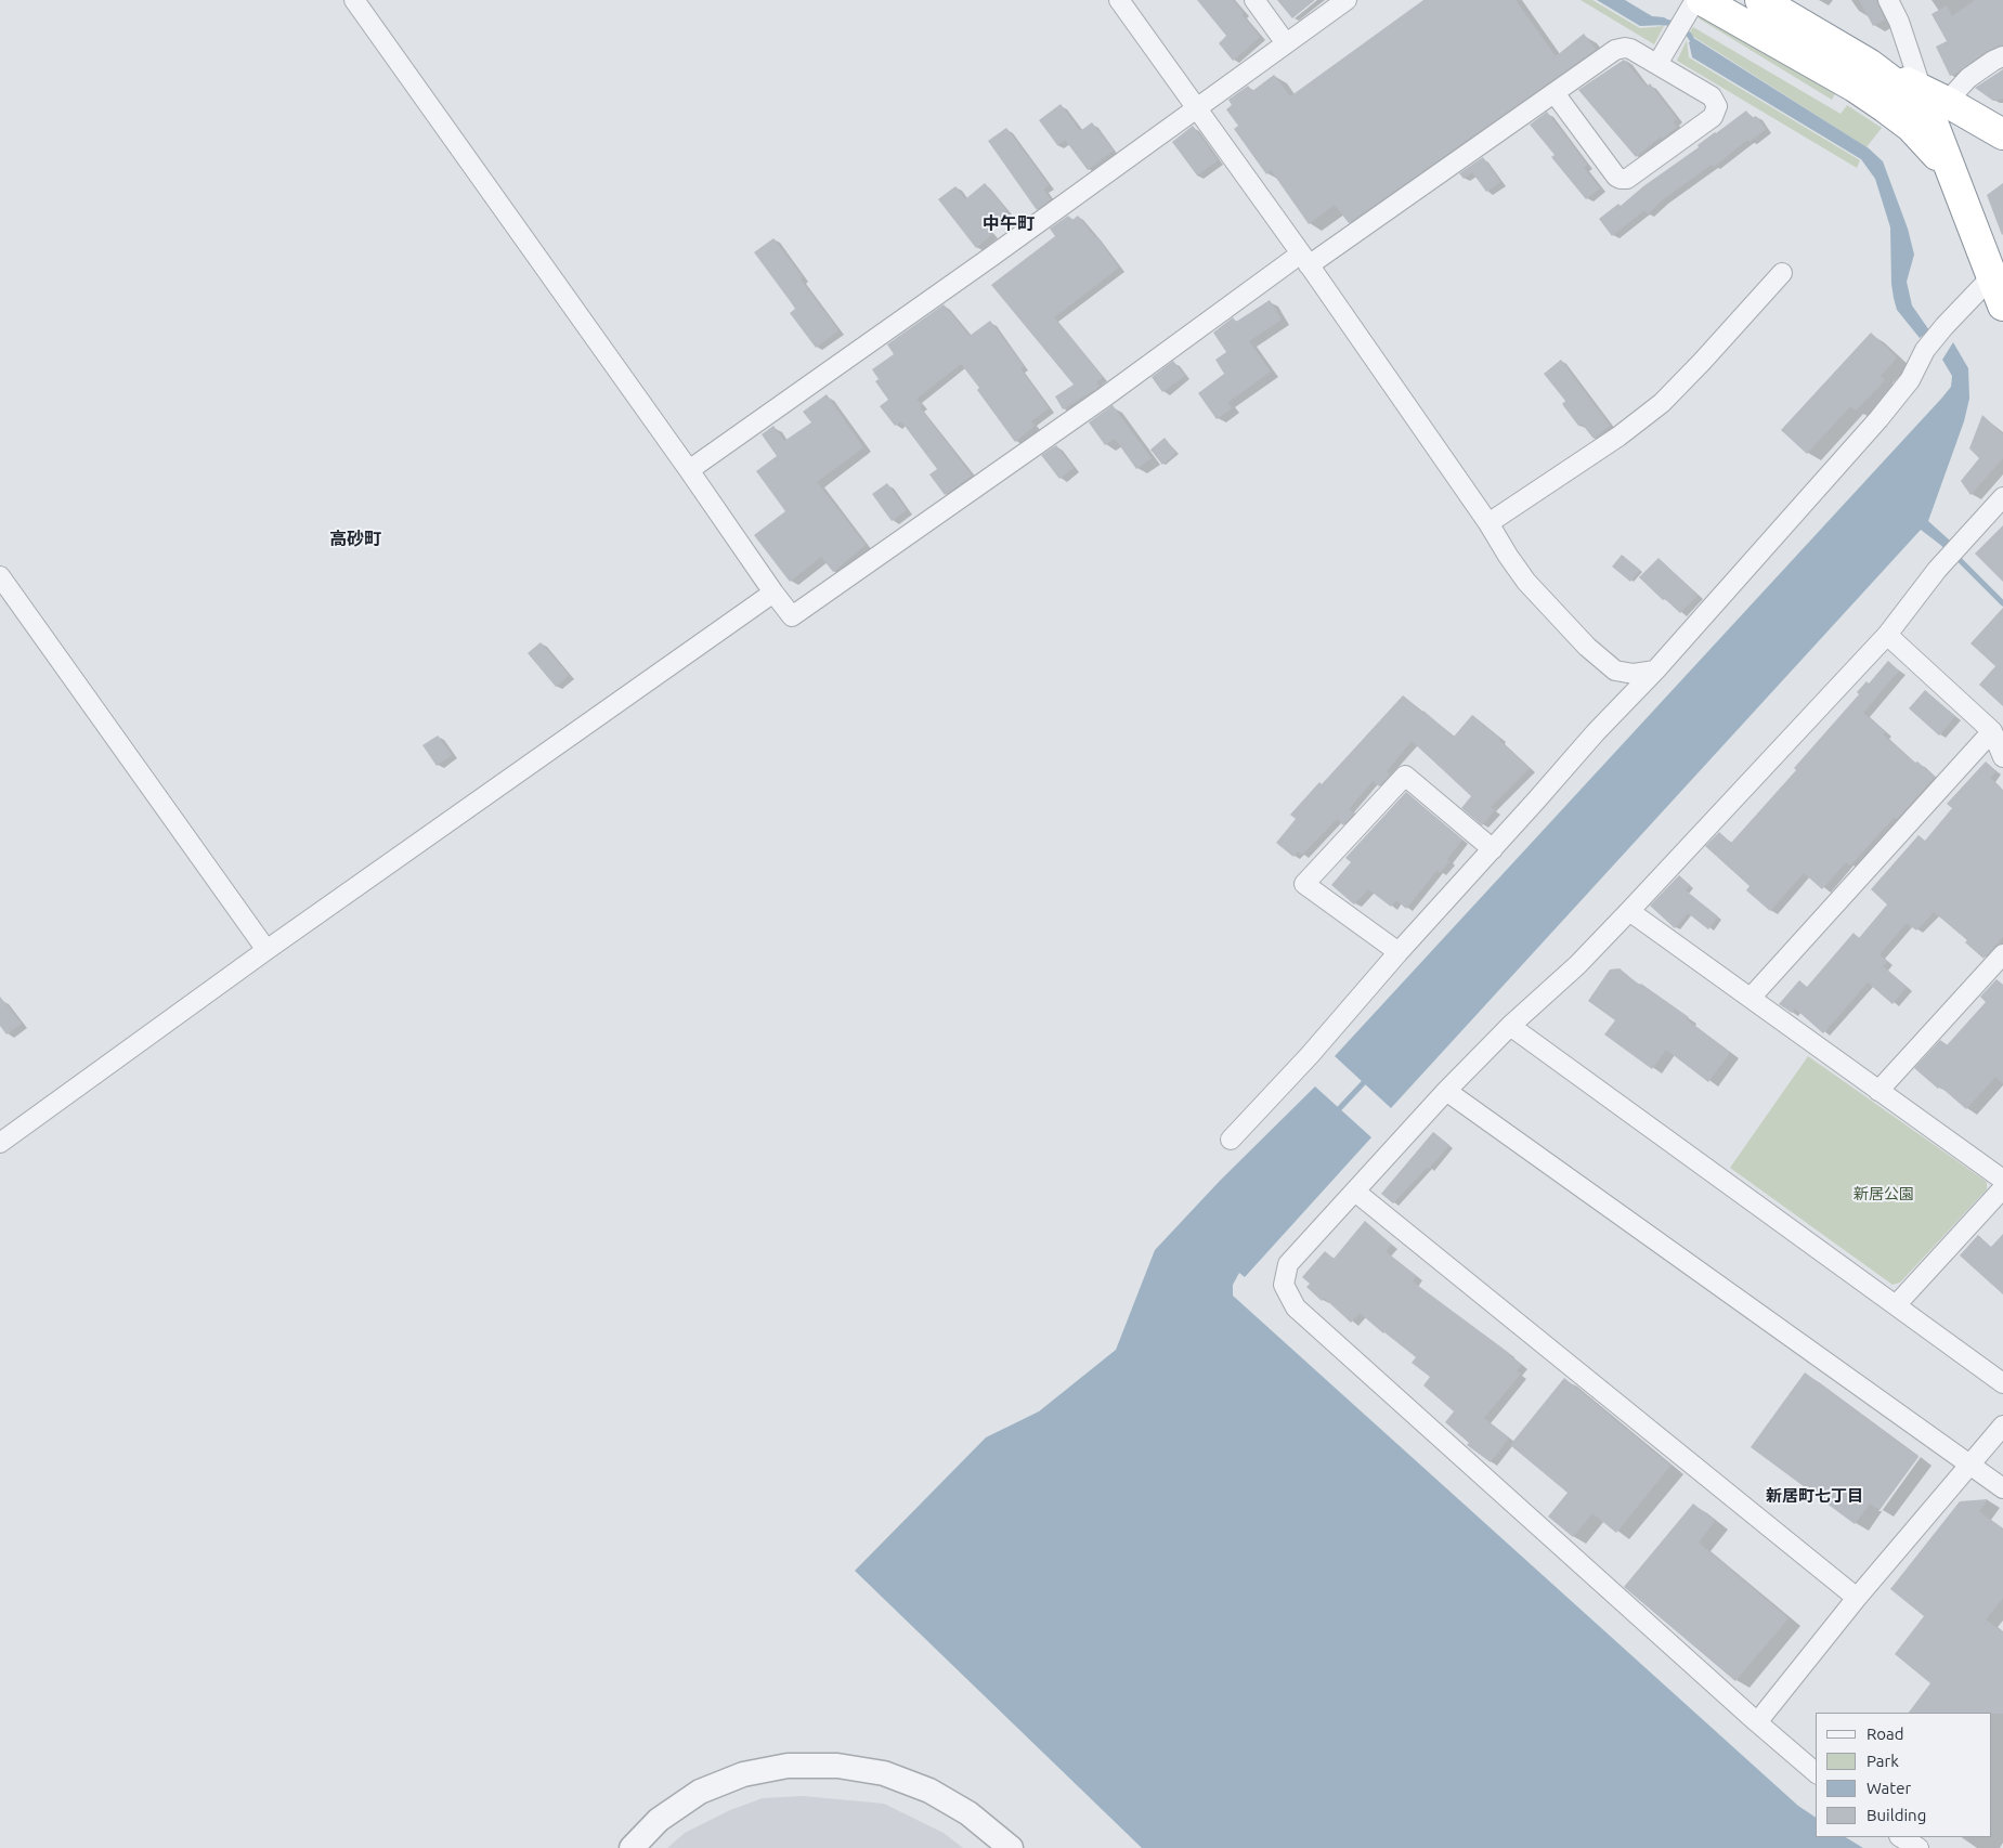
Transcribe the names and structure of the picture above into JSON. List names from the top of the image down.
{
  "districts": ["中午町", "高砂町", "新居町七丁目"],
  "parks": ["新居公園"],
  "legend": [
    "Road",
    "Park",
    "Water",
    "Building"
  ]
}
